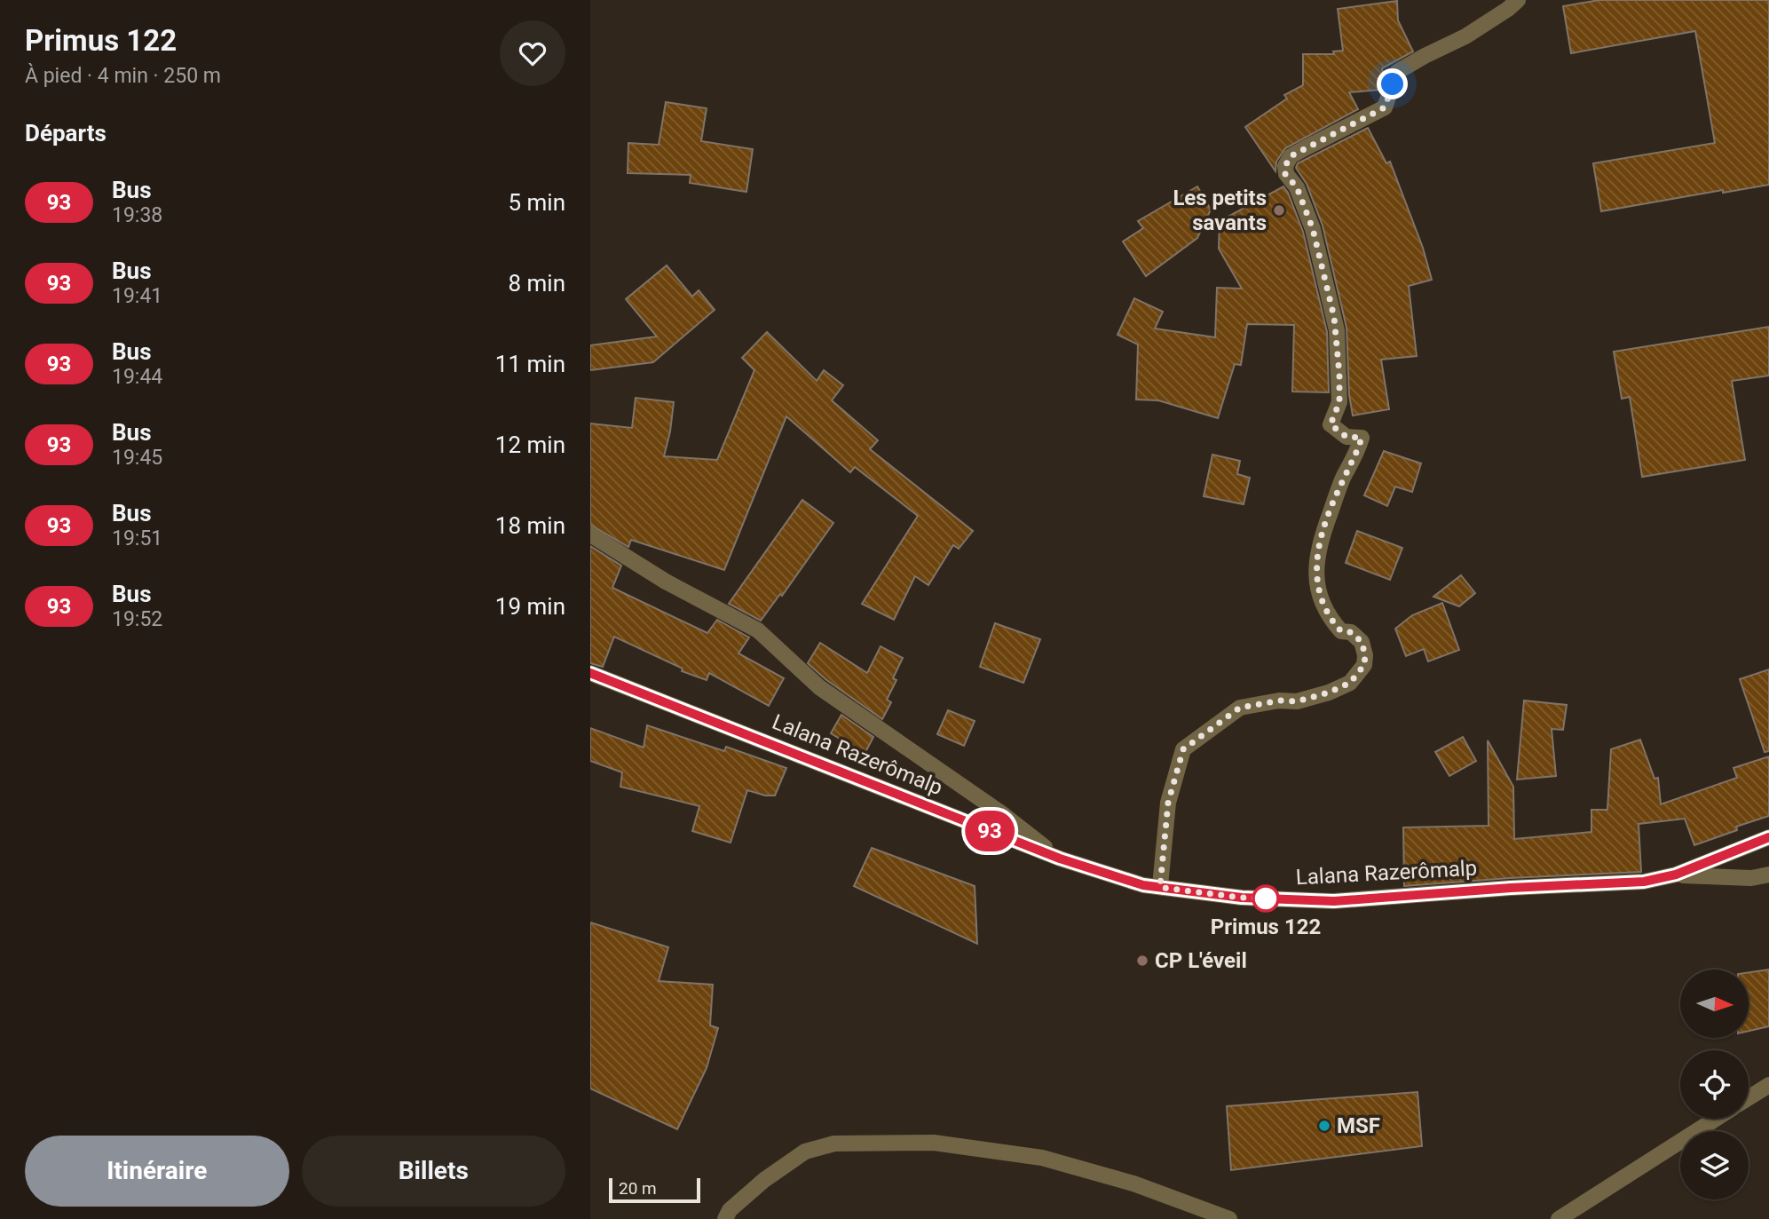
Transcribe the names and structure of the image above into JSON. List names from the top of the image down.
{
  "streets": {
    "street": ["Lalana Razerômalp"]
  },
  "places": [
    "Les petits savants",
    "Primus 122",
    "CP L'éveil",
    "MSF"
  ],
  "lines": ["bus line 93"],
  "scale_bar": "20 m",
  "north": "right",
  "page": {
    "heading": [
      ["Primus 122", "À pied · 4 min · 250 m"],
      "Départs"
    ],
    "on_map": "93",
    "list": [
      {
        "mark": "93",
        "name": "Bus",
        "note": "19:38",
        "value": "5 min"
      },
      {
        "mark": "93",
        "name": "Bus",
        "note": "19:41",
        "value": "8 min"
      },
      {
        "mark": "93",
        "name": "Bus",
        "note": "19:44",
        "value": "11 min"
      },
      {
        "mark": "93",
        "name": "Bus",
        "note": "19:45",
        "value": "12 min"
      },
      {
        "mark": "93",
        "name": "Bus",
        "note": "19:51",
        "value": "18 min"
      },
      {
        "mark": "93",
        "name": "Bus",
        "note": "19:52",
        "value": "19 min"
      }
    ],
    "buttons": ["Itinéraire", "Billets"],
    "scale": "20 m"
  }
}
